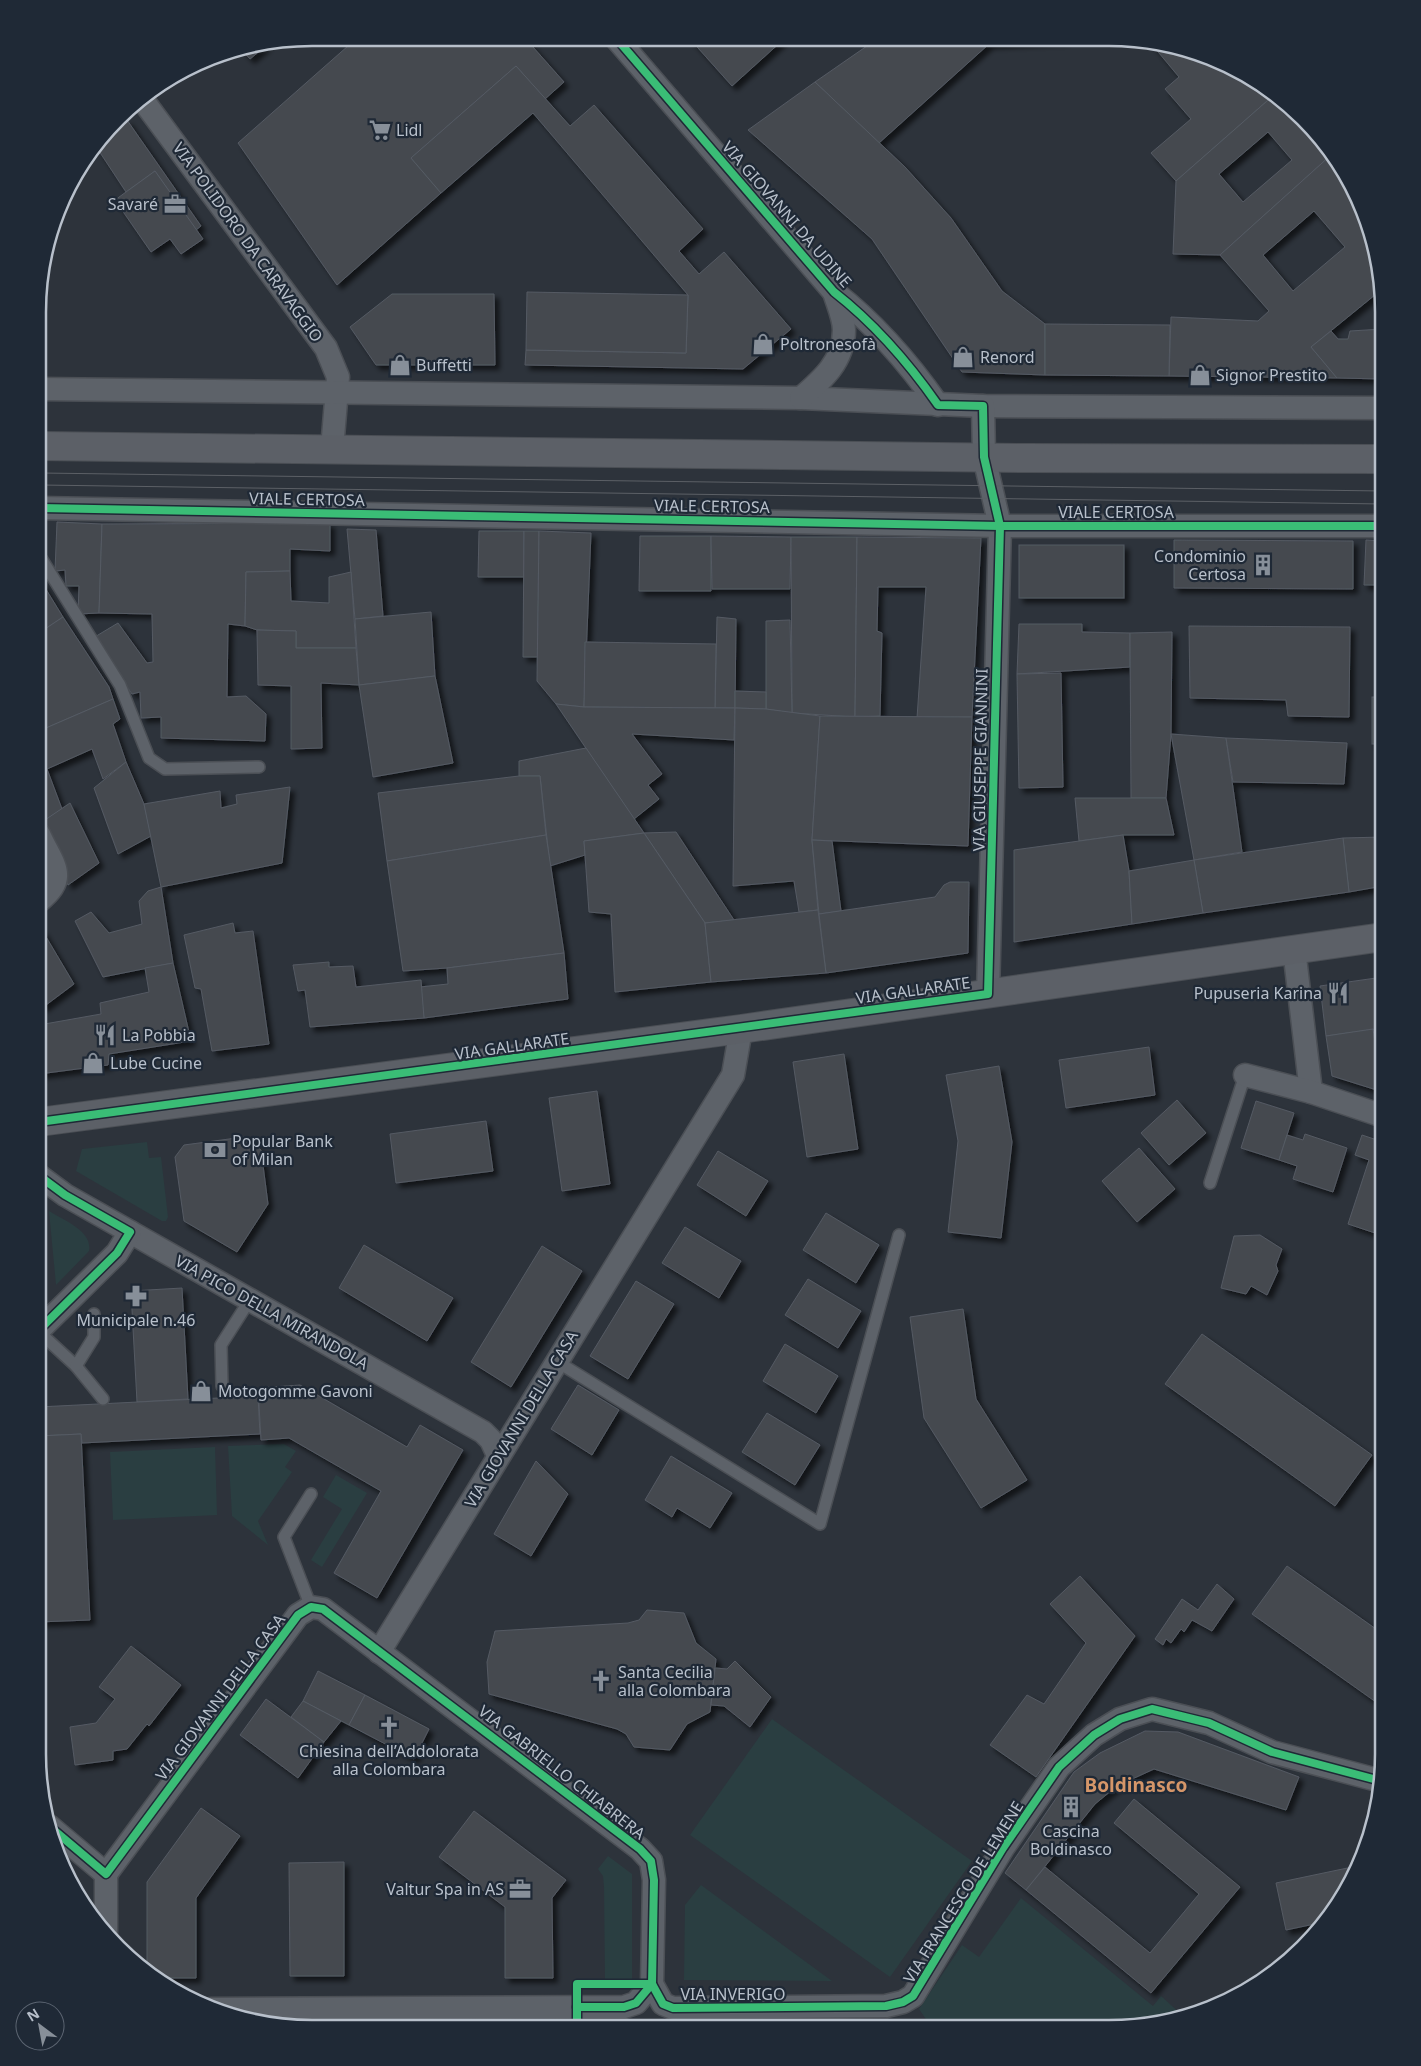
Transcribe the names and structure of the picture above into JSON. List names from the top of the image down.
{
  "streets": {
    "street": [
      "VIA GIOVANNI DA UDINE",
      "VIA POLIDORO DA CARAVAGGIO",
      "VIALE CERTOSA",
      "VIA GIUSEPPE GIANNINI",
      "VIA GALLARATE",
      "VIA PICO DELLA MIRANDOLA",
      "VIA GIOVANNI DELLA CASA",
      "VIA GABRIELLO CHIABRERA",
      "VIA FRANCESCO DE LEMENE",
      "VIA INVERIGO"
    ]
  },
  "crossings": [
    ["VIALE CERTOSA", "VIA GIUSEPPE GIANNINI"],
    ["VIA GIUSEPPE GIANNINI", "VIA GALLARATE"],
    ["VIA GALLARATE", "VIA GIOVANNI DELLA CASA"],
    ["VIA PICO DELLA MIRANDOLA", "VIA GIOVANNI DELLA CASA"],
    ["VIA GIOVANNI DELLA CASA", "VIA GABRIELLO CHIABRERA"],
    ["VIA GABRIELLO CHIABRERA", "VIA INVERIGO"],
    ["VIA FRANCESCO DE LEMENE", "VIA INVERIGO"]
  ],
  "districts": ["Boldinasco"],
  "places": {
    "supermarket": ["Lidl"],
    "office": ["Savaré", "Valtur Spa in AS"],
    "shop": [
      "Poltronesofà",
      "Renord",
      "Buffetti",
      "Signor Prestito",
      "Lube Cucine",
      "Motogomme Gavoni"
    ],
    "building": ["Condominio Certosa", "Cascina Boldinasco"],
    "restaurant": ["Pupuseria Karina", "La Pobbia"],
    "bank": ["Popular Bank of Milan"],
    "pharmacy": ["Municipale n.46"],
    "church": ["Santa Cecilia alla Colombara", "Chiesina dell’Addolorata alla Colombara"]
  },
  "north": "top left"
}
